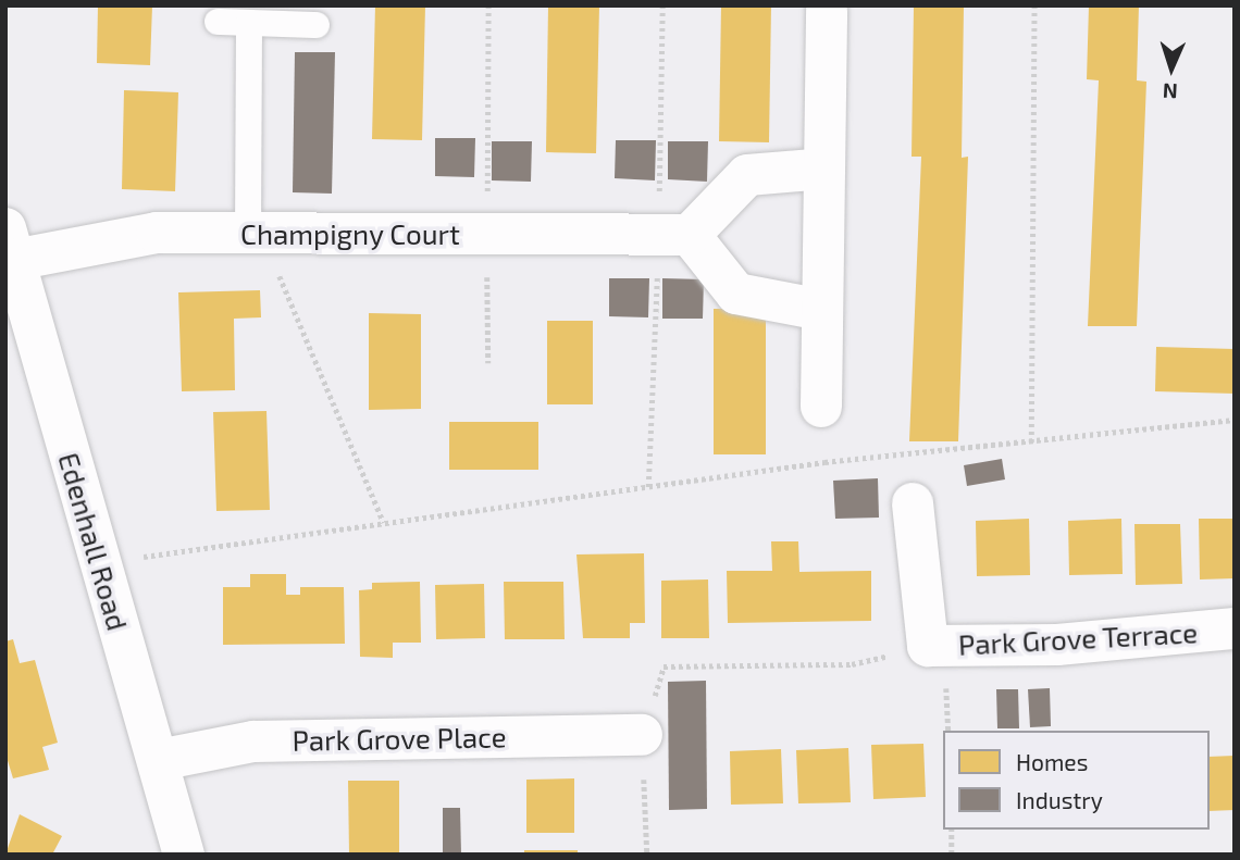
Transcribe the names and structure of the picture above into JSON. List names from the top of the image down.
{
  "streets": {
    "street": [
      "Champigny Court",
      "Edenhall Road",
      "Park Grove Terrace",
      "Park Grove Place"
    ]
  },
  "crossings": [
    ["Champigny Court", "Edenhall Road"],
    ["Edenhall Road", "Park Grove Place"]
  ],
  "legend": ["Homes", "Industry"],
  "north": "bottom"
}
